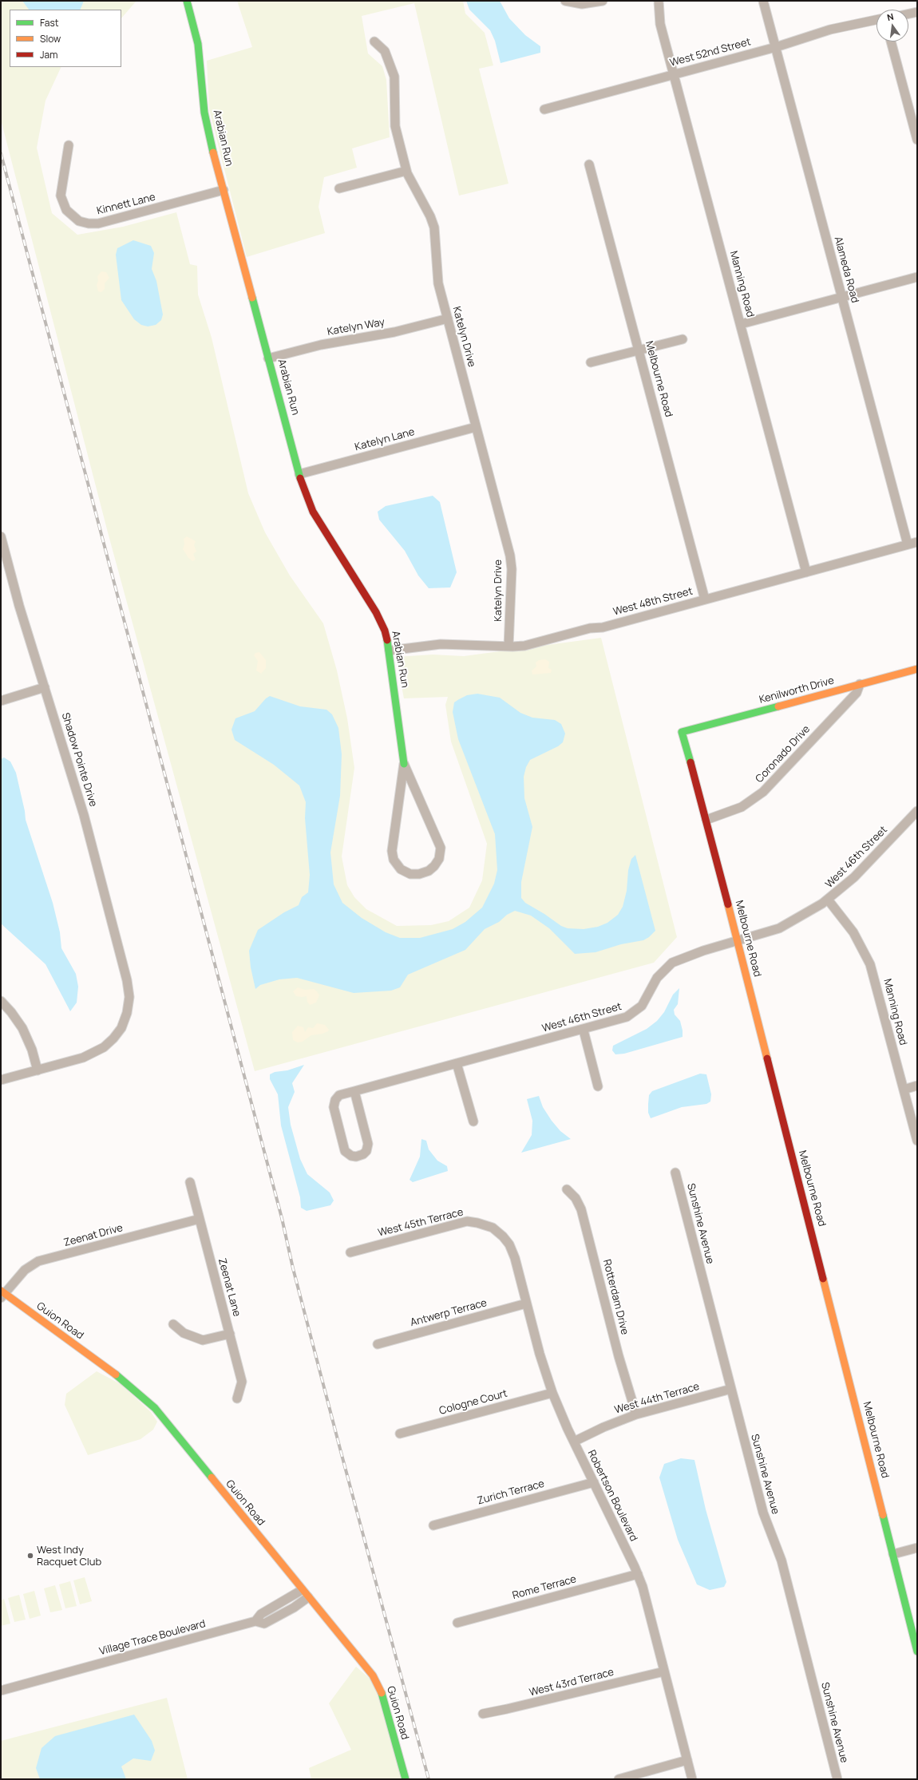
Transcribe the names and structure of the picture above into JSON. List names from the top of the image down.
{
  "streets": {
    "street": [
      "West 52nd Street",
      "Arabian Run",
      "Kinnett Lane",
      "Alameda Road",
      "Manning Road",
      "Katelyn Way",
      "Katelyn Drive",
      "Melbourne Road",
      "Katelyn Lane",
      "West 48th Street",
      "Kenilworth Drive",
      "Coronado Drive",
      "Shadow Pointe Drive",
      "West 46th Street",
      "West 45th Terrace",
      "Sunshine Avenue",
      "Zeenat Drive",
      "Zeenat Lane",
      "Rotterdam Drive",
      "Antwerp Terrace",
      "Guion Road",
      "West 44th Terrace",
      "Cologne Court",
      "Zurich Terrace",
      "Robertson Boulevard",
      "Rome Terrace",
      "Village Trace Boulevard",
      "West 43rd Terrace"
    ]
  },
  "crossings": [
    ["West 52nd Street", "Alameda Road"],
    ["West 52nd Street", "Manning Road"],
    ["Arabian Run", "Kinnett Lane"],
    ["Arabian Run", "Katelyn Way"],
    ["Arabian Run", "Katelyn Lane"],
    ["Arabian Run", "West 48th Street"],
    ["Alameda Road", "West 48th Street"],
    ["Manning Road", "West 48th Street"],
    ["Manning Road", "West 46th Street"],
    ["Katelyn Way", "Katelyn Drive"],
    ["Katelyn Drive", "Katelyn Lane"],
    ["Katelyn Drive", "West 48th Street"],
    ["Melbourne Road", "West 48th Street"],
    ["Melbourne Road", "Kenilworth Drive"],
    ["Melbourne Road", "Coronado Drive"],
    ["Melbourne Road", "West 46th Street"],
    ["Kenilworth Drive", "Coronado Drive"],
    ["West 45th Terrace", "Robertson Boulevard"],
    ["Sunshine Avenue", "West 44th Terrace"],
    ["Zeenat Drive", "Zeenat Lane"],
    ["Zeenat Drive", "Guion Road"],
    ["Rotterdam Drive", "West 44th Terrace"],
    ["Antwerp Terrace", "Robertson Boulevard"],
    ["Guion Road", "Village Trace Boulevard"],
    ["West 44th Terrace", "Robertson Boulevard"],
    ["Cologne Court", "Robertson Boulevard"],
    ["Zurich Terrace", "Robertson Boulevard"],
    ["Robertson Boulevard", "Rome Terrace"],
    ["Robertson Boulevard", "West 43rd Terrace"]
  ],
  "places": ["West Indy Racquet Club"],
  "legend": ["Fast", "Slow", "Jam"],
  "north": "top"
}
